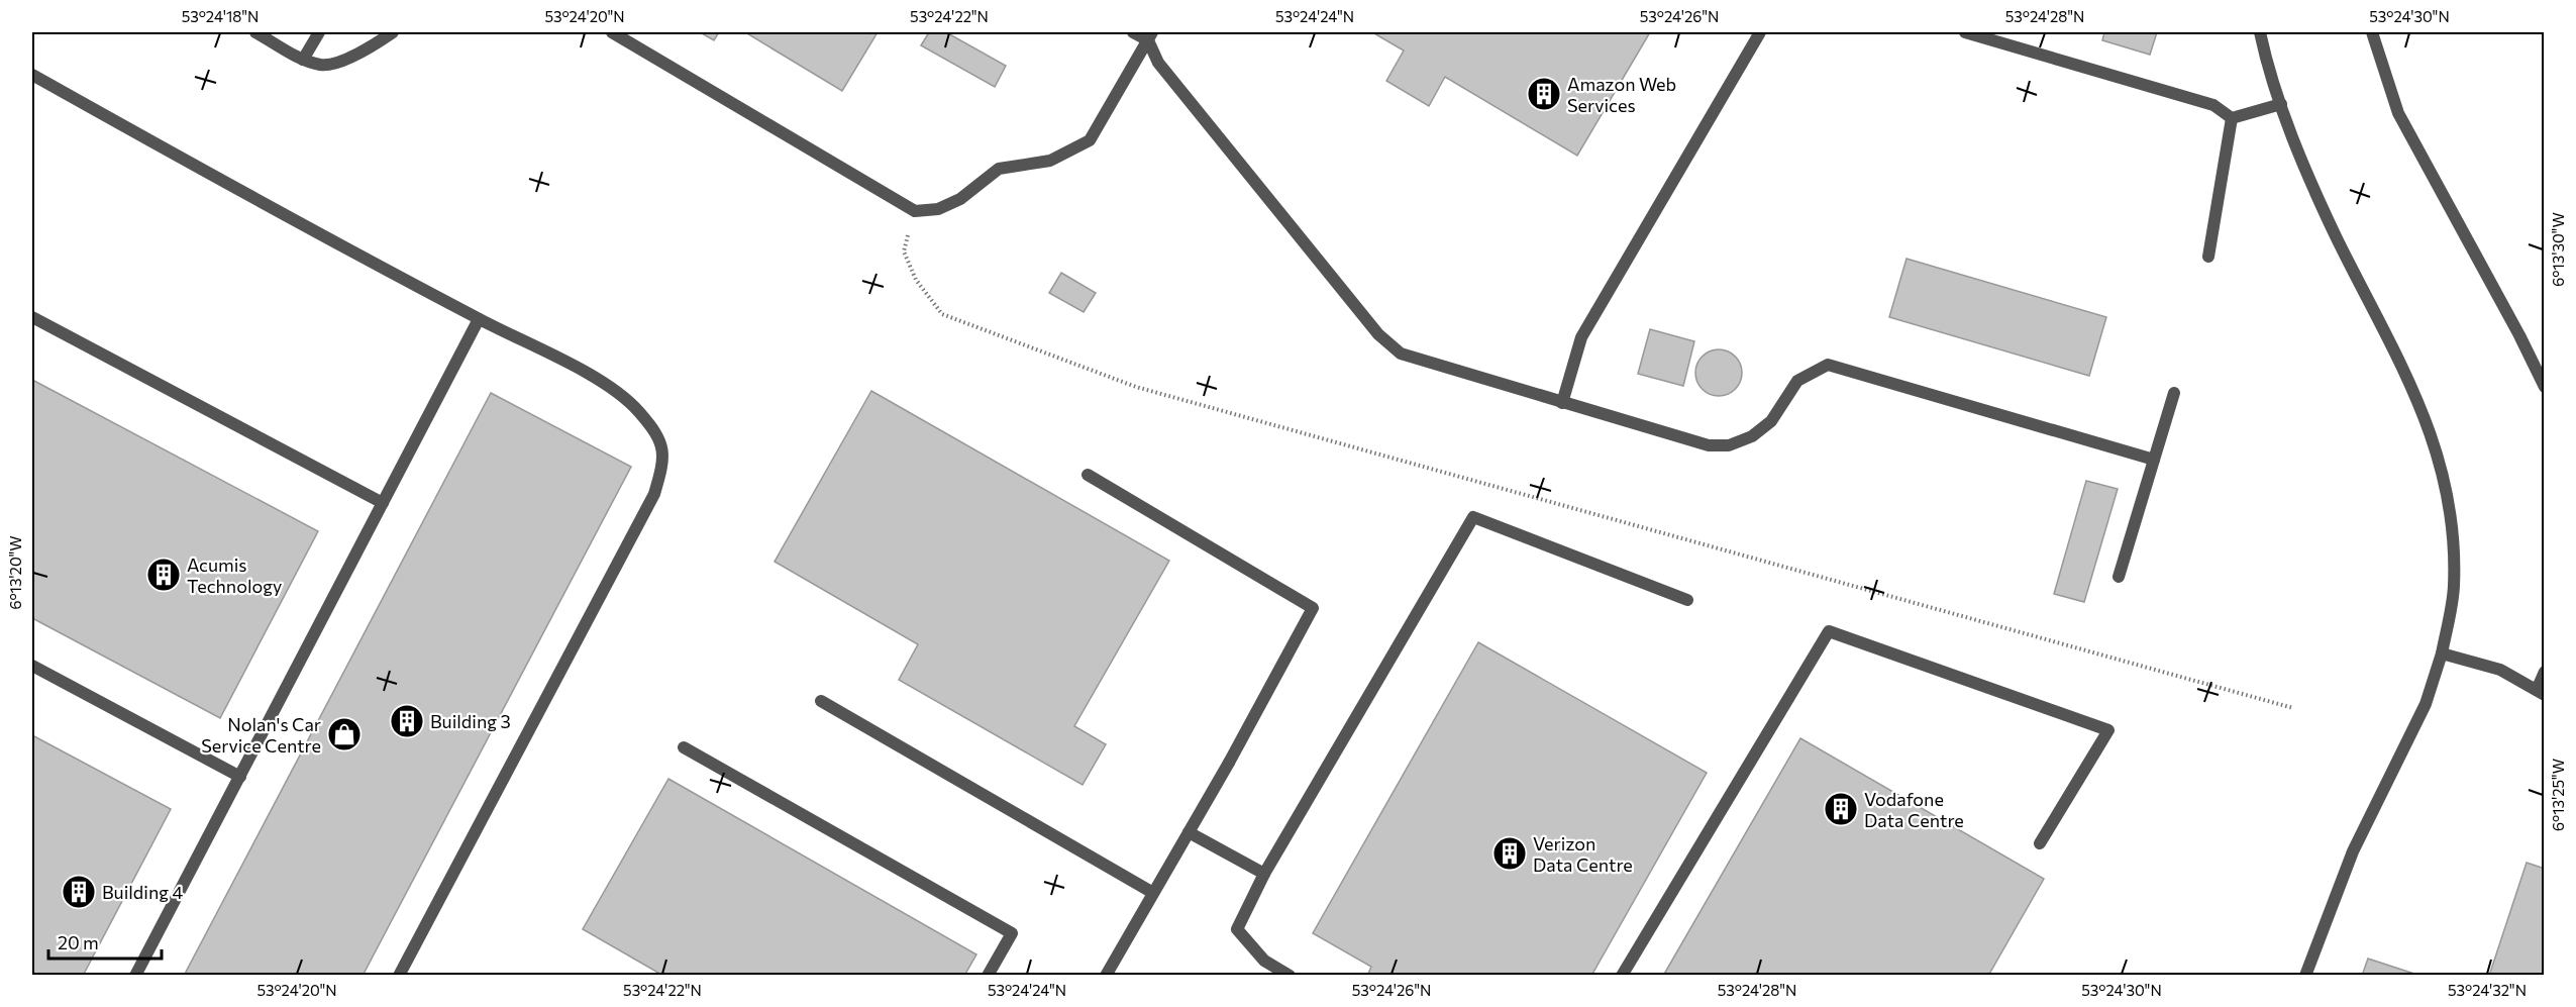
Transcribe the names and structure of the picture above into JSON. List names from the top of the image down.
{
  "places": {
    "building": [
      "Amazon Web Services",
      "Acumis Technology",
      "Building 3",
      "Vodafone Data Centre",
      "Verizon Data Centre",
      "Building 4"
    ],
    "shop": ["Nolan's Car Service Centre"]
  },
  "scale_bar": "20 m",
  "coordinates": [
    "53°24'18\"N",
    "53°24'20\"N",
    "53°24'22\"N",
    "53°24'24\"N",
    "53°24'26\"N",
    "53°24'28\"N",
    "53°24'30\"N",
    "6°13'30\"W",
    "6°13'20\"W",
    "6°13'25\"W",
    "53°24'32\"N"
  ]
}
